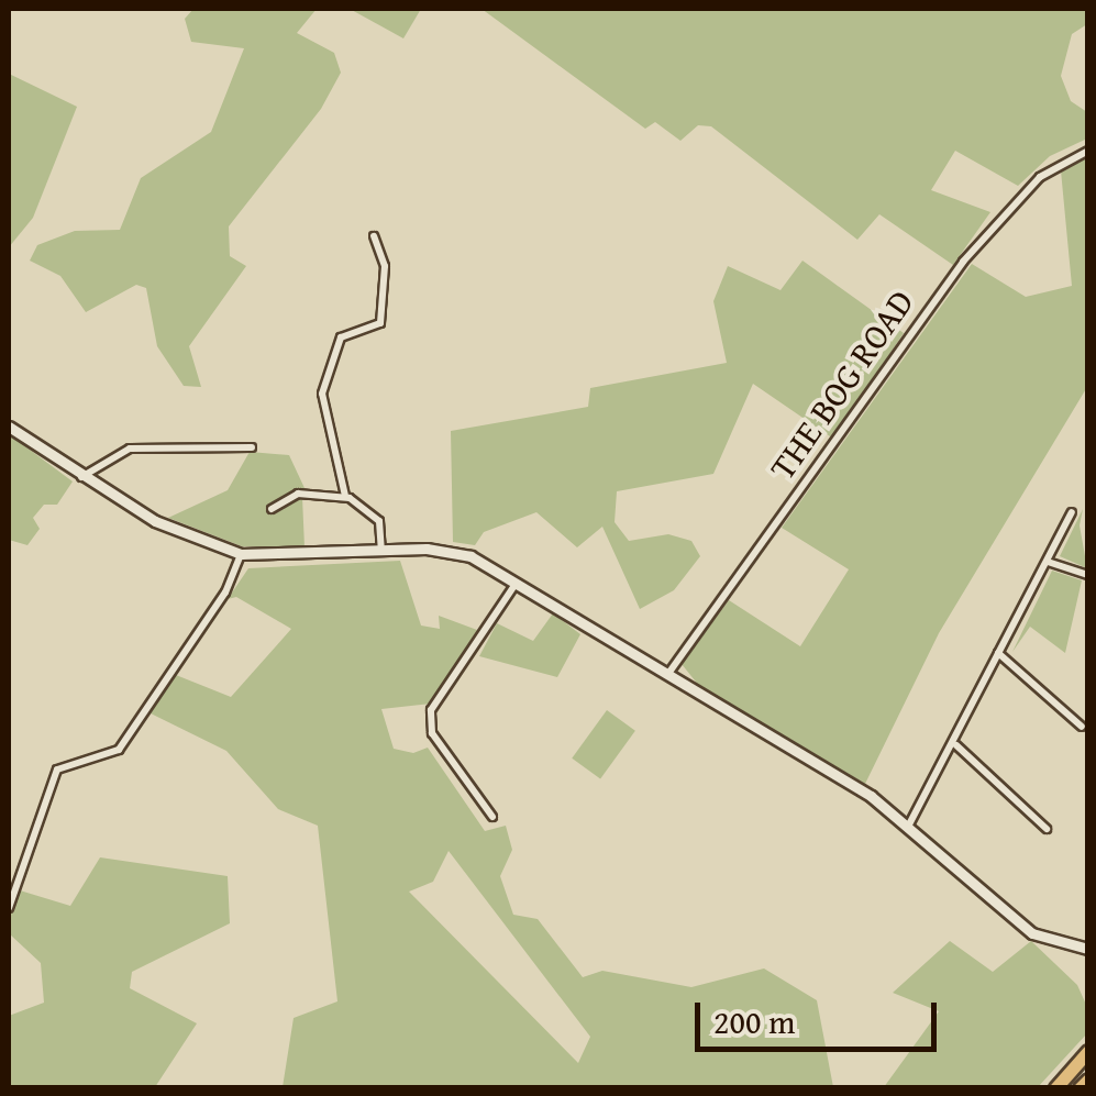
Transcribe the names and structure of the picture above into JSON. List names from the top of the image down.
{
  "streets": {
    "street": ["THE BOG ROAD"]
  },
  "scale_bar": "200 m"
}
